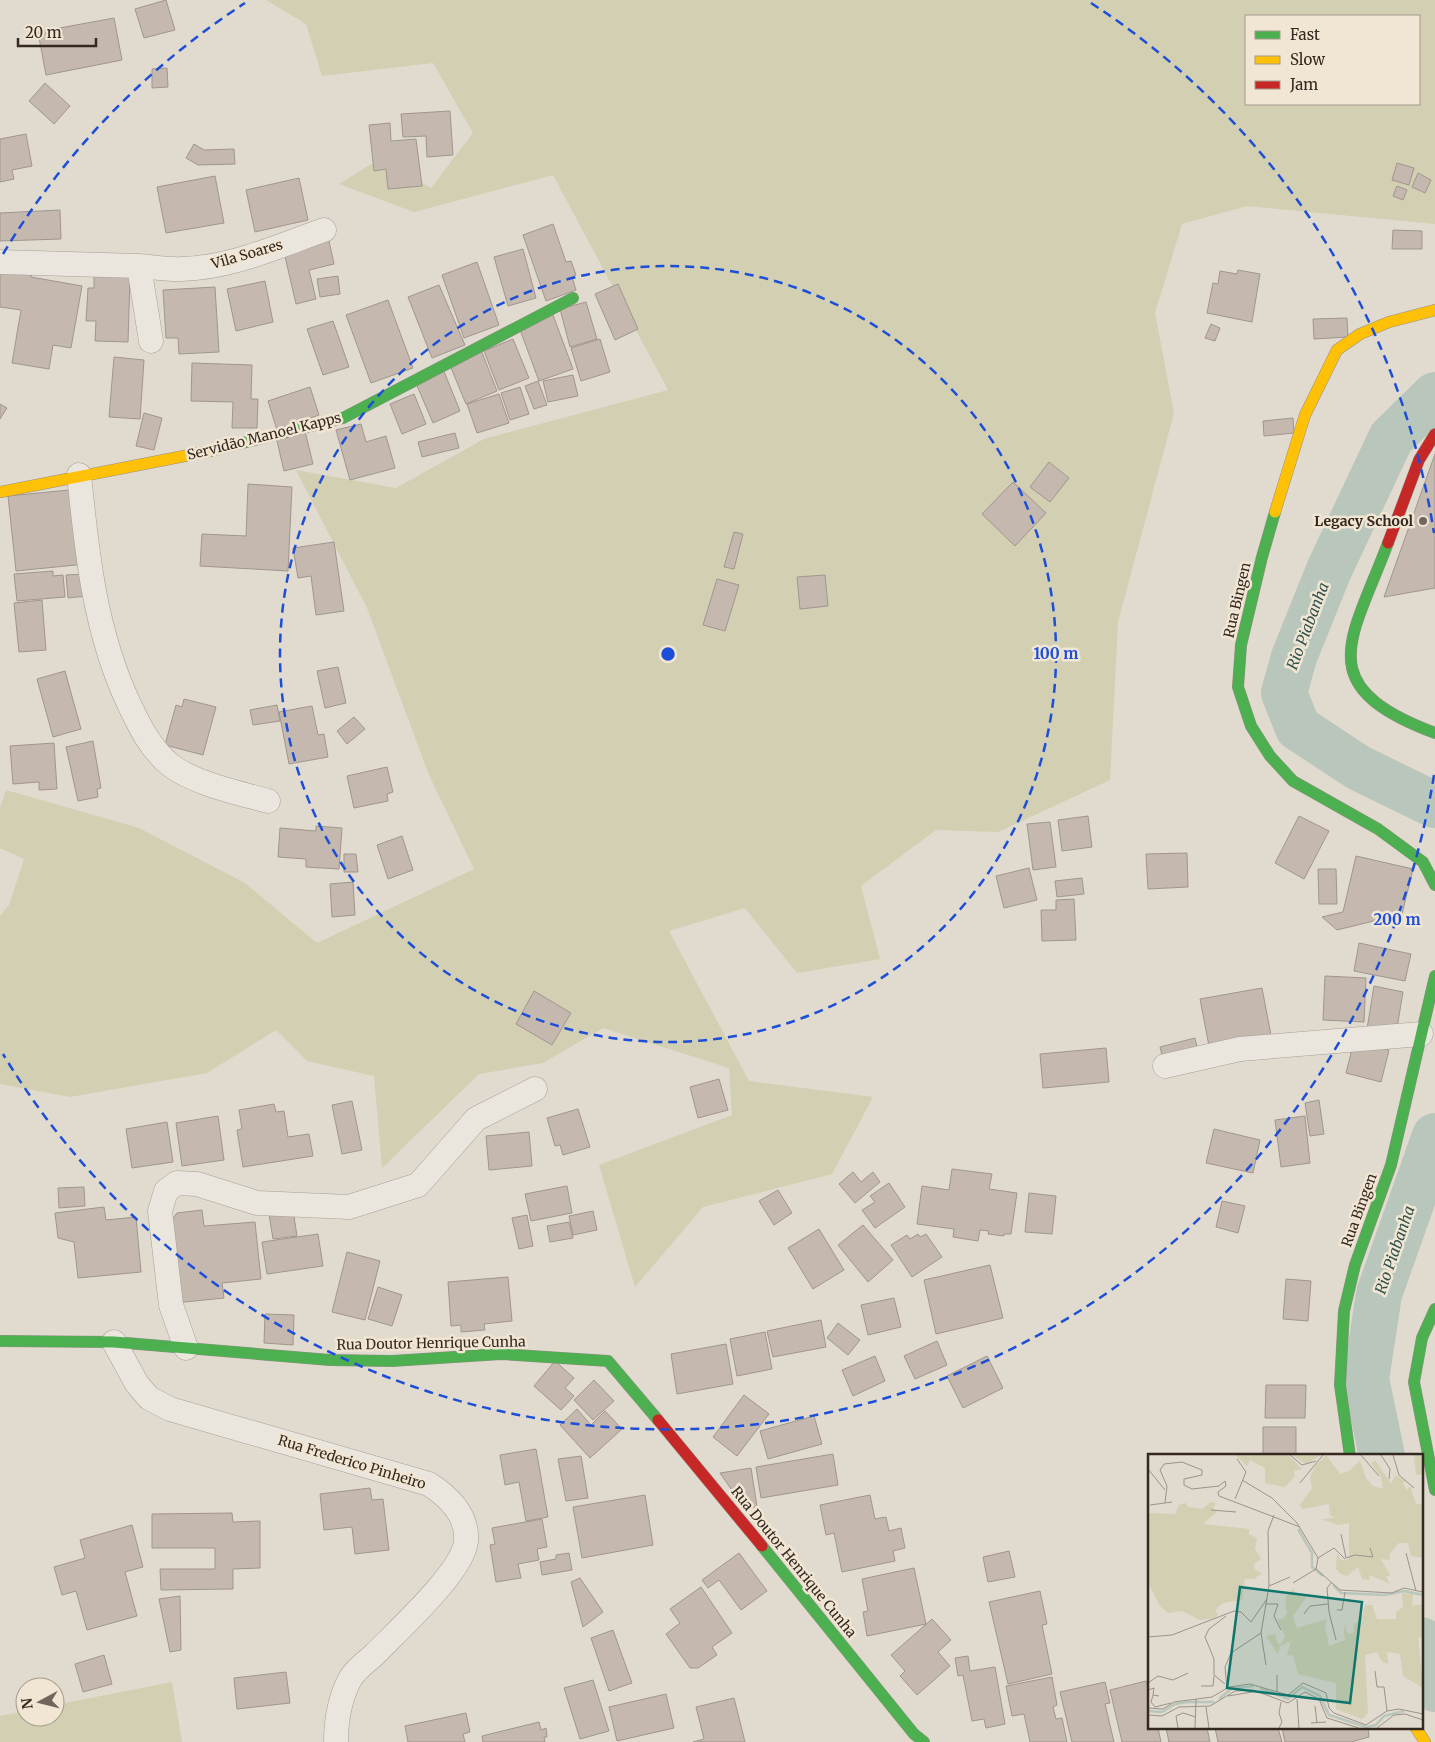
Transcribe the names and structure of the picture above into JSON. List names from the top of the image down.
{
  "streets": {
    "main road": ["Servidão Manoel Kapps", "Rua Bingen", "Rua Doutor Henrique Cunha"],
    "street": ["Vila Soares", "Rua Frederico Pinheiro"]
  },
  "crossings": [
    ["Rua Doutor Henrique Cunha", "Rua Frederico Pinheiro"]
  ],
  "water": ["Rio Piabanha"],
  "places": ["Legacy School"],
  "legend": ["Fast", "Slow", "Jam"],
  "scale_bar": "20 m",
  "north": "left",
  "rings": ["100 m", "200 m"]
}
